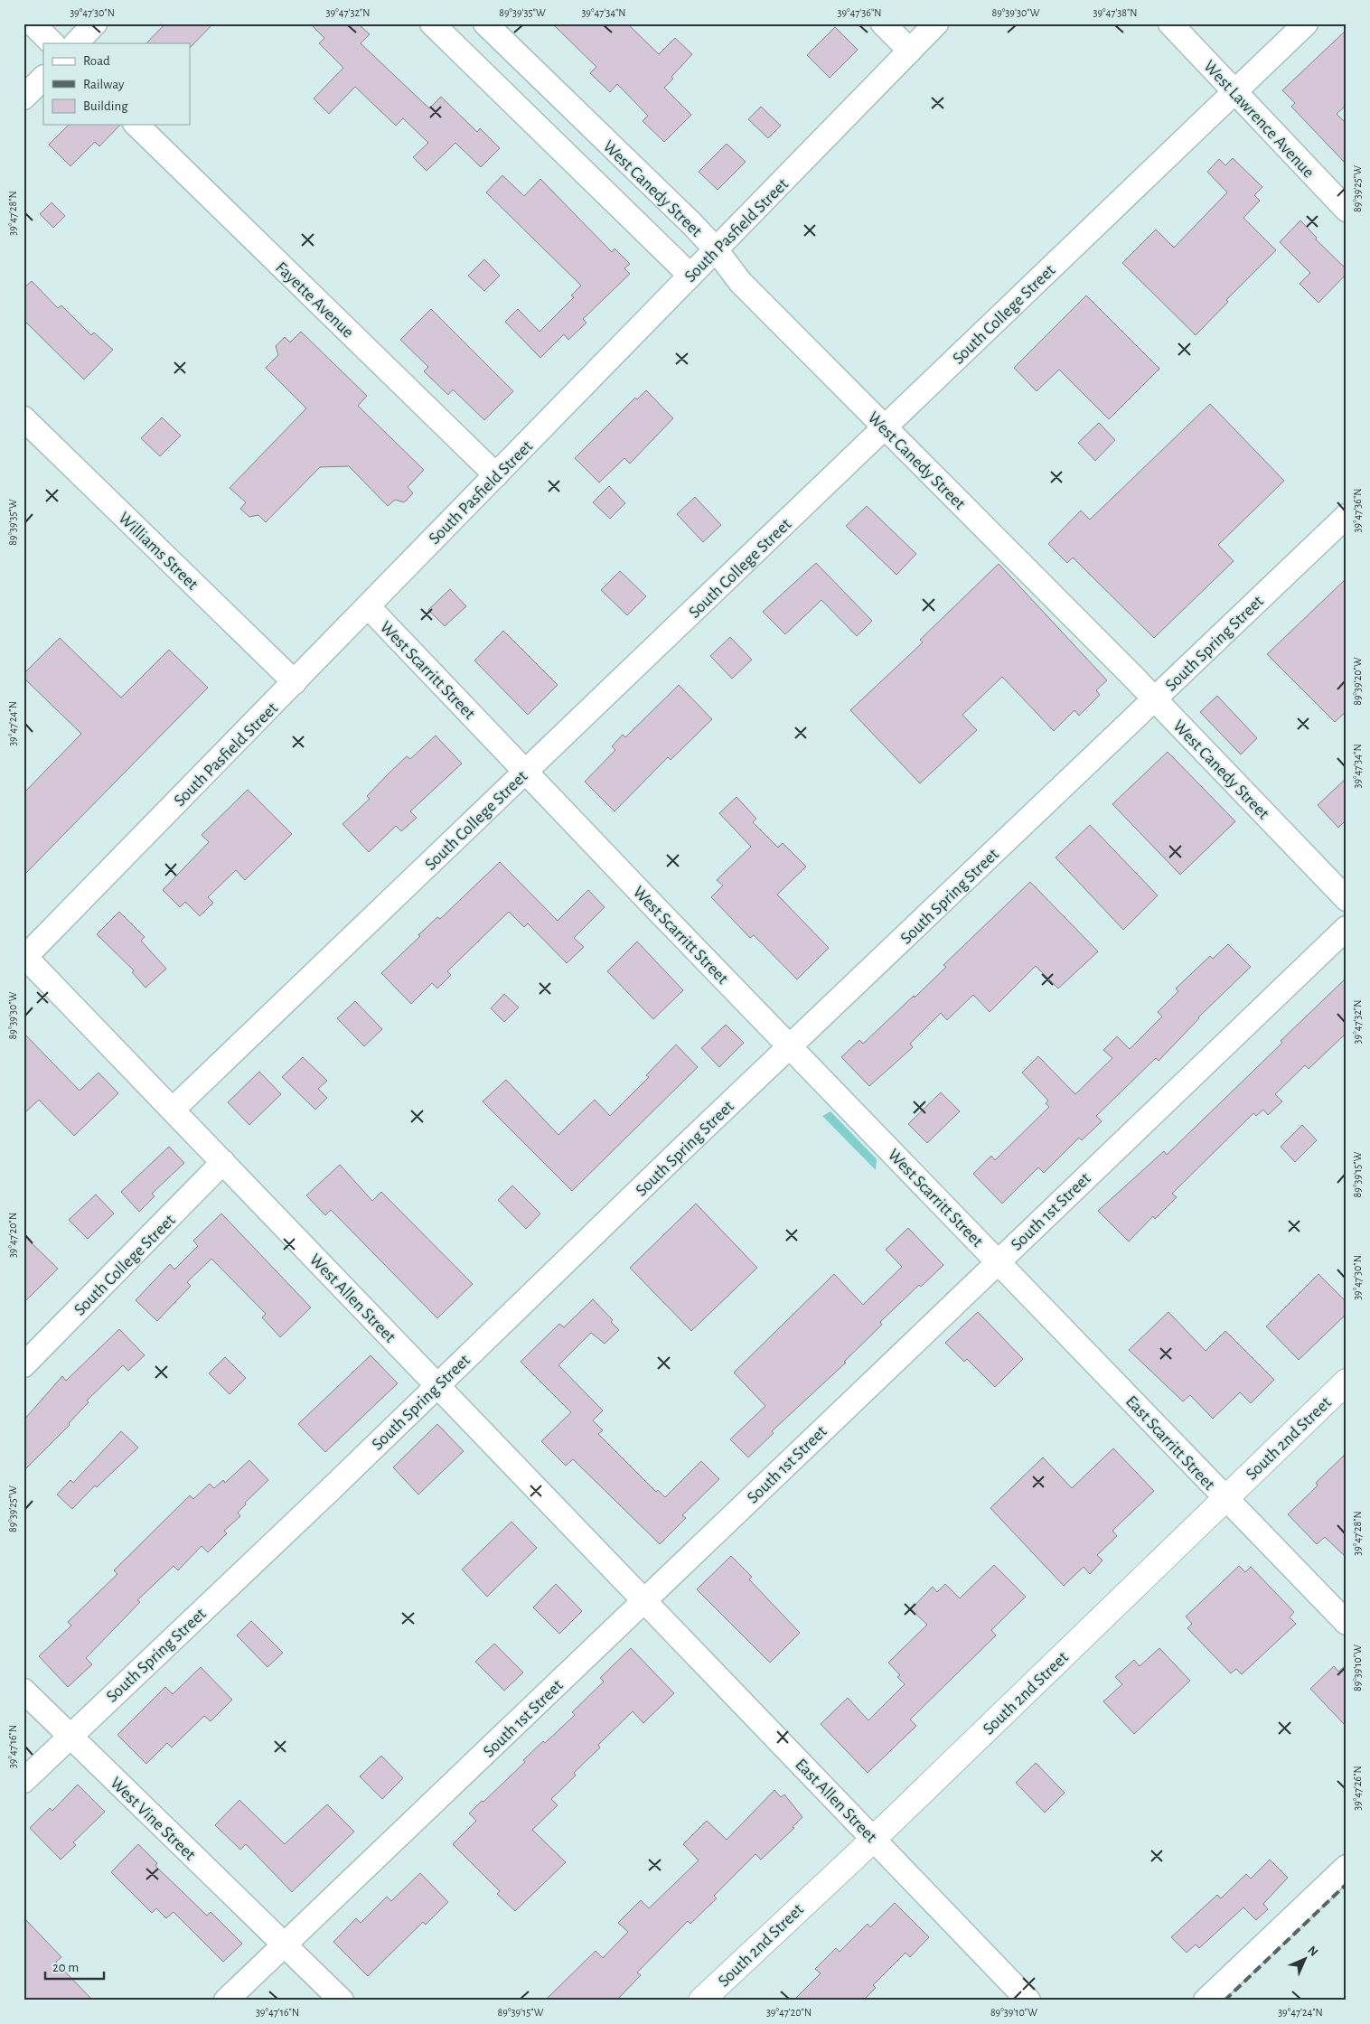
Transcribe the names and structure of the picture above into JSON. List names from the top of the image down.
{
  "streets": {
    "main road": ["South 2nd Street"],
    "street": [
      "West Lawrence Avenue",
      "West Canedy Street",
      "South Pasfield Street",
      "Fayette Avenue",
      "South College Street",
      "Williams Street",
      "South Spring Street",
      "West Scarritt Street",
      "South 1st Street",
      "West Allen Street",
      "East Scarritt Street",
      "East Allen Street",
      "West Vine Street"
    ]
  },
  "crossings": [
    ["West Lawrence Avenue", "South College Street"],
    ["West Canedy Street", "South Pasfield Street"],
    ["West Canedy Street", "South College Street"],
    ["West Canedy Street", "South Spring Street"],
    ["South Pasfield Street", "Fayette Avenue"],
    ["South Pasfield Street", "Williams Street"],
    ["South Pasfield Street", "West Scarritt Street"],
    ["South Pasfield Street", "West Allen Street"],
    ["South College Street", "West Scarritt Street"],
    ["South College Street", "West Allen Street"],
    ["South Spring Street", "West Scarritt Street"],
    ["South Spring Street", "West Allen Street"],
    ["South Spring Street", "West Vine Street"],
    ["West Scarritt Street", "South 1st Street"],
    ["West Scarritt Street", "East Scarritt Street"],
    ["South 1st Street", "West Allen Street"],
    ["South 1st Street", "East Scarritt Street"],
    ["South 1st Street", "East Allen Street"],
    ["South 1st Street", "West Vine Street"],
    ["West Allen Street", "East Allen Street"],
    ["South 2nd Street", "East Scarritt Street"],
    ["South 2nd Street", "East Allen Street"]
  ],
  "legend": ["Road", "Railway", "Building"],
  "scale_bar": "20 m",
  "north": "top right",
  "coordinates": [
    "39°47'30\"N",
    "39°47'32\"N",
    "89°39'35\"W",
    "39°47'34\"N",
    "39°47'36\"N",
    "89°39'30\"W",
    "39°47'38\"N",
    "89°39'25\"W",
    "39°47'28\"N",
    "89°39'20\"W",
    "39°47'24\"N",
    "89°39'15\"W",
    "39°47'20\"N",
    "89°39'10\"W",
    "39°47'16\"N",
    "39°47'26\"N"
  ]
}
